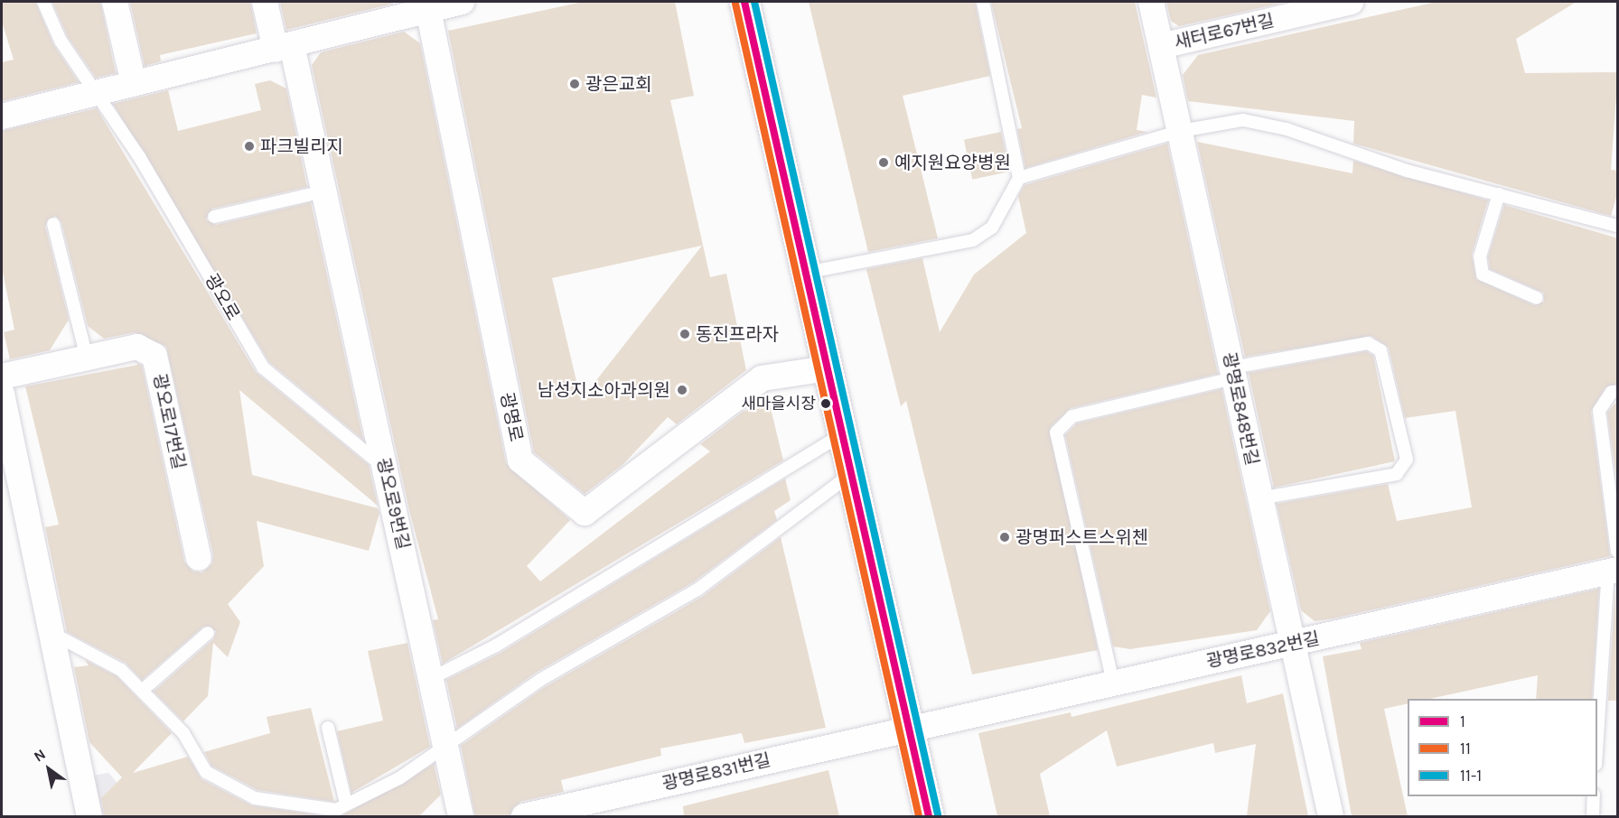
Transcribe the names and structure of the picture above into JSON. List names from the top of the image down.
{
  "streets": {
    "street": [
      "새터로67번길",
      "광명로848번길",
      "광명로",
      "광오로17번길",
      "광오로9번길",
      "광명로832번길",
      "광명로831번길"
    ],
    "lane": ["광오로"]
  },
  "crossings": [
    ["새터로67번길", "광명로848번길"],
    ["광오로", "광오로9번길"],
    ["광명로848번길", "광명로832번길"],
    ["광명로832번길", "광명로831번길"]
  ],
  "places": [
    "광은교회",
    "파크빌리지",
    "예지원요양병원",
    "동진프라자",
    "남성지소아과의원",
    "새마을시장",
    "광명퍼스트스위첸"
  ],
  "lines": ["transit line 1", "transit line 11-1", "transit line 11"],
  "legend": ["1", "11", "11-1"],
  "north": "top left"
}
